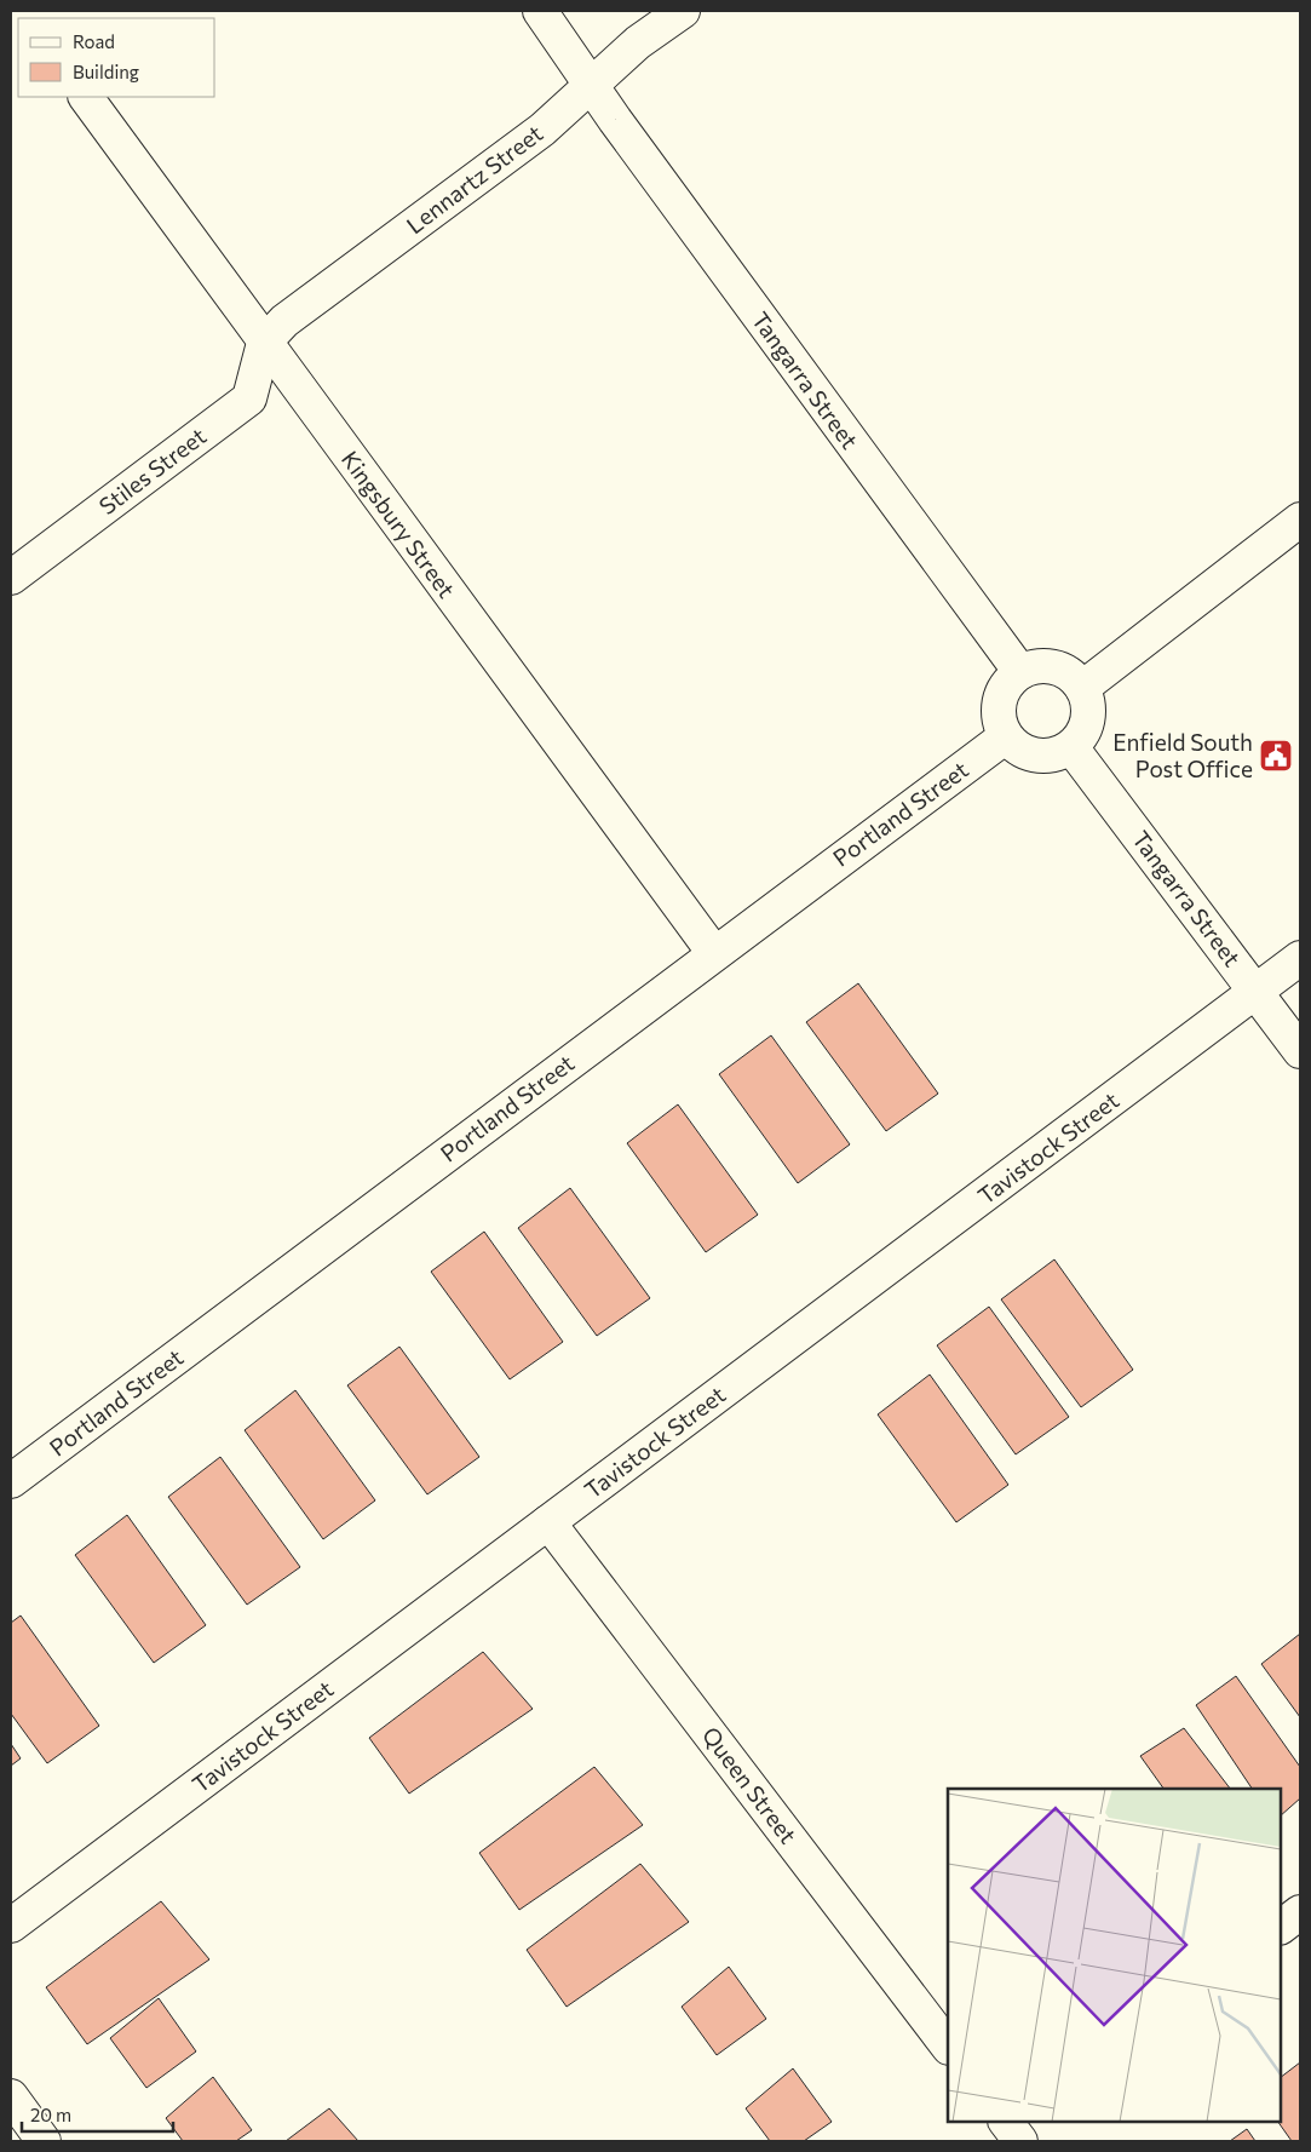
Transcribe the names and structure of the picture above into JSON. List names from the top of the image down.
{
  "streets": {
    "street": [
      "Lennartz Street",
      "Tangarra Street",
      "Stiles Street",
      "Kingsbury Street",
      "Portland Street",
      "Tavistock Street",
      "Queen Street"
    ]
  },
  "crossings": [
    ["Lennartz Street", "Tangarra Street"],
    ["Lennartz Street", "Stiles Street"],
    ["Lennartz Street", "Kingsbury Street"],
    ["Tangarra Street", "Portland Street"],
    ["Tangarra Street", "Tavistock Street"],
    ["Stiles Street", "Kingsbury Street"],
    ["Kingsbury Street", "Portland Street"],
    ["Tavistock Street", "Queen Street"]
  ],
  "places": {
    "public building": ["Enfield South Post Office"]
  },
  "legend": ["Road", "Building"],
  "scale_bar": "20 m"
}
